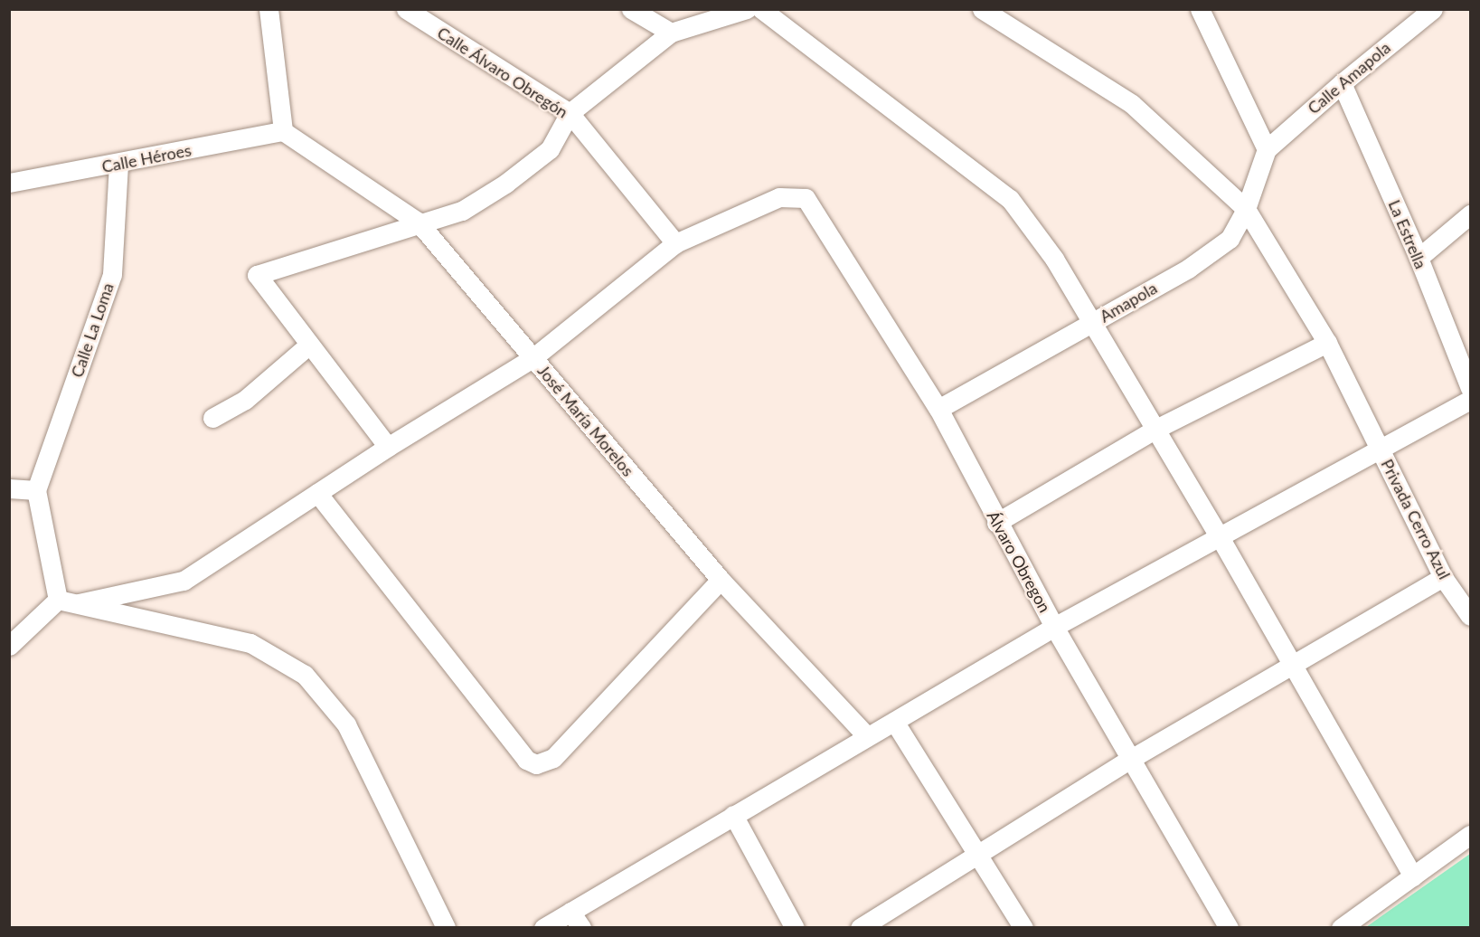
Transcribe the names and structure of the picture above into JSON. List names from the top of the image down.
{
  "streets": {
    "street": [
      "Calle Álvaro Obregón",
      "Calle Amapola",
      "Calle Héroes",
      "La Estrella",
      "Amapola",
      "Calle La Loma",
      "José María Morelos",
      "Privada Cerro Azul",
      "Álvaro Obregon"
    ]
  },
  "crossings": [
    ["Calle Álvaro Obregón", "Álvaro Obregon"],
    ["Calle Amapola", "La Estrella"],
    ["Calle Amapola", "Amapola"],
    ["Calle Héroes", "Calle La Loma"],
    ["Calle Héroes", "José María Morelos"],
    ["Amapola", "Privada Cerro Azul"],
    ["Amapola", "Álvaro Obregon"]
  ]
}
